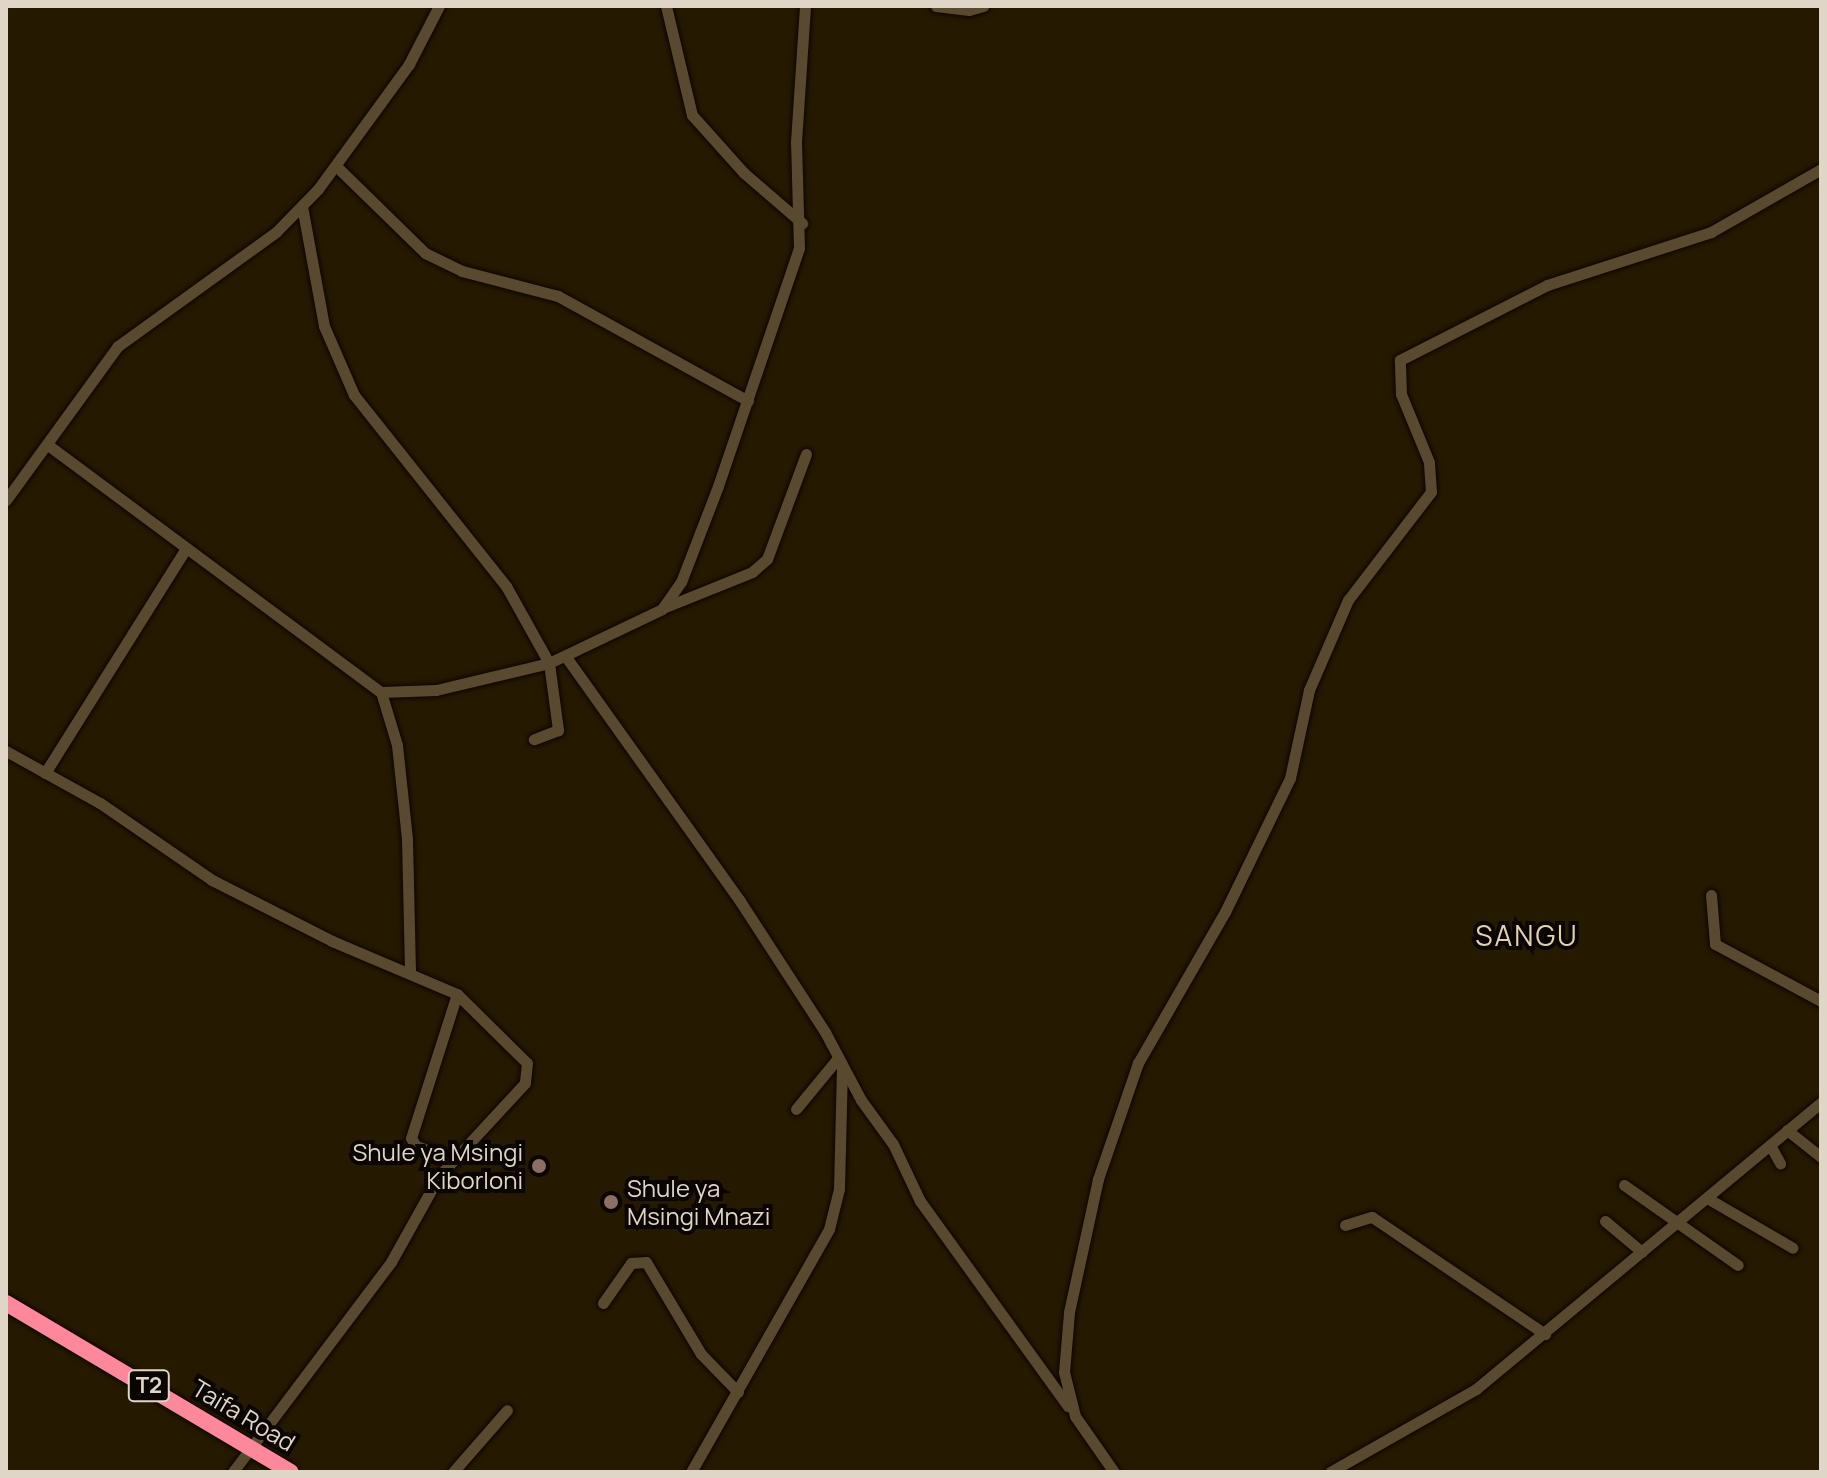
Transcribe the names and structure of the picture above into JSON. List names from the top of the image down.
{
  "streets": {
    "highway": ["T2", "Taifa Road"]
  },
  "districts": ["SANGU"],
  "places": ["Shule ya Msingi Kiborloni", "Shule ya Msingi Mnazi"]
}
